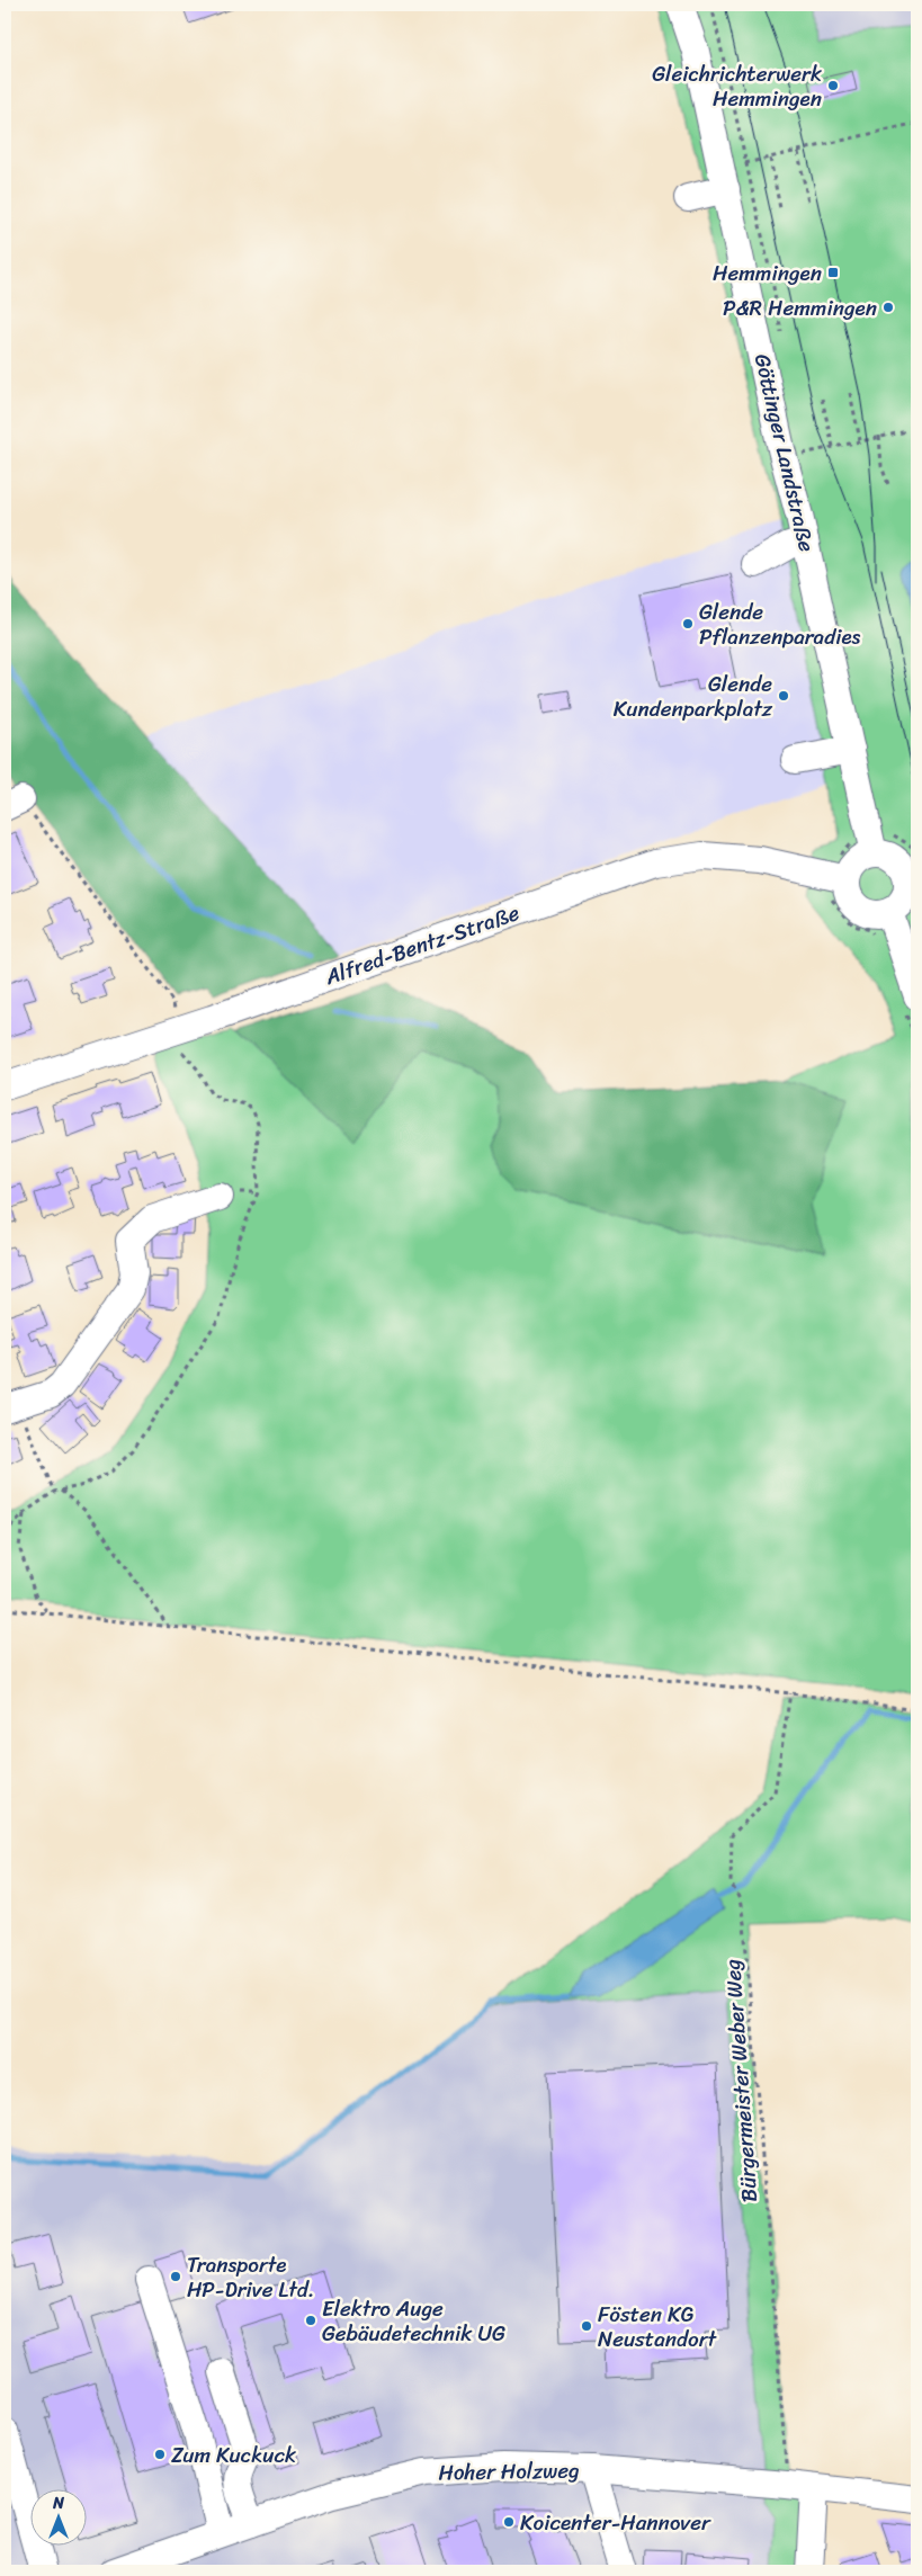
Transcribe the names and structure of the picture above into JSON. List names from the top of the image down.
{
  "streets": {
    "street": ["Göttinger Landstraße", "Alfred-Bentz-Straße", "Hoher Holzweg"],
    "path": ["Bürgermeister Weber Weg"]
  },
  "crossings": [
    ["Göttinger Landstraße", "Alfred-Bentz-Straße"],
    ["Bürgermeister Weber Weg", "Hoher Holzweg"]
  ],
  "places": {
    "other": [
      "Gleichrichterwerk Hemmingen",
      "P&R Hemmingen",
      "Glende Pflanzenparadies",
      "Glende Kundenparkplatz",
      "Transporte HP-Drive Ltd.",
      "Elektro Auge Gebäudetechnik UG",
      "Fösten KG Neustandort",
      "Zum Kuckuck",
      "Koicenter-Hannover"
    ],
    "transit": ["Hemmingen"]
  },
  "north": "top"
}
